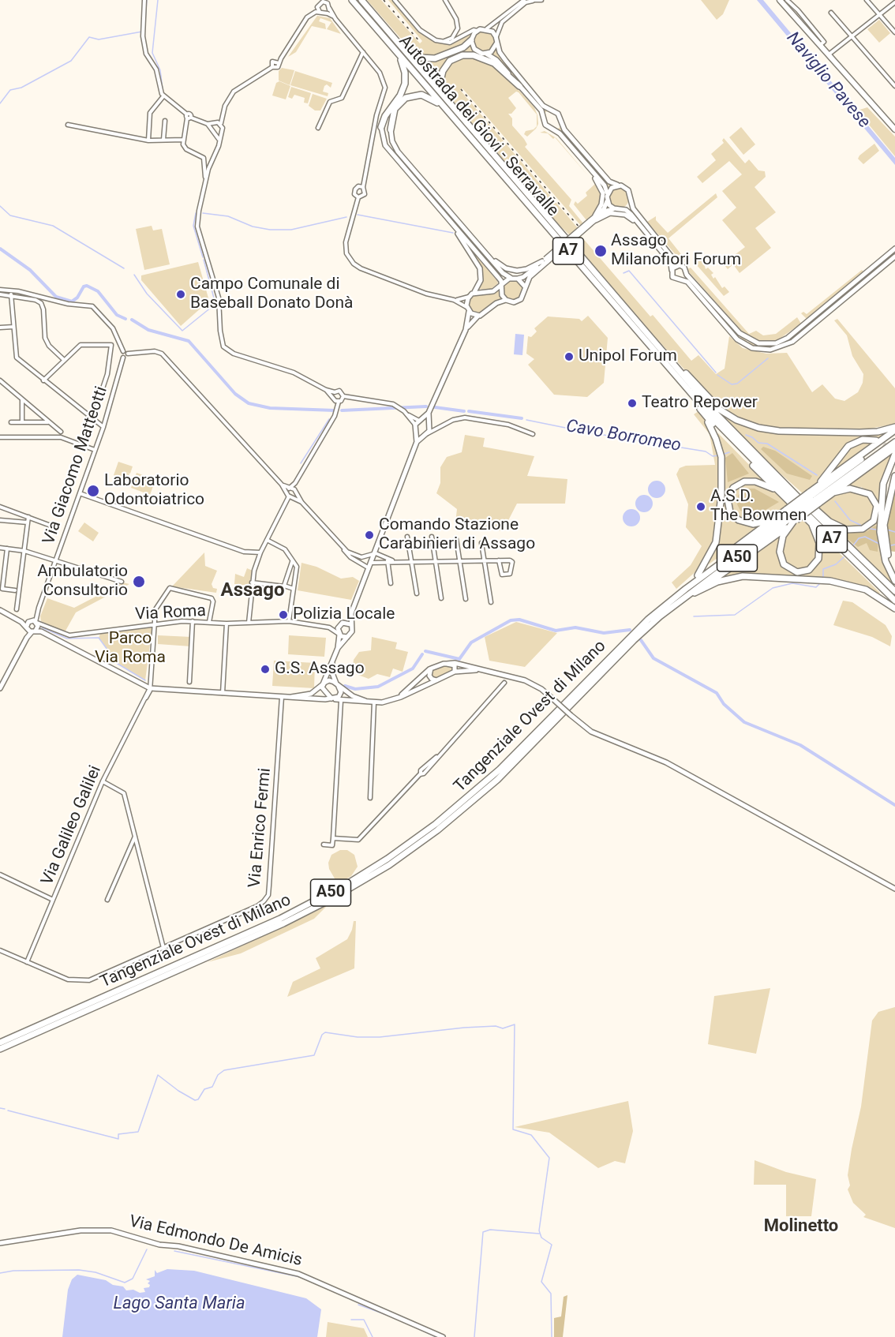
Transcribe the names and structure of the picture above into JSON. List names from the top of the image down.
{
  "streets": {
    "highway": [
      "Autostrada dei Giovi - Serravalle",
      "A7",
      "A50",
      "Tangenziale Ovest di Milano"
    ],
    "main road": ["Via Edmondo De Amicis"],
    "street": [
      "Via Giacomo Matteotti",
      "Via Roma",
      "Via Galileo Galilei",
      "Via Enrico Fermi"
    ]
  },
  "crossings": [
    ["Autostrada dei Giovi - Serravalle", "A7"],
    ["Via Giacomo Matteotti", "Via Roma"],
    ["Via Galileo Galilei", "Via Enrico Fermi"]
  ],
  "districts": ["Assago", "Molinetto"],
  "water": ["Naviglio Pavese", "Cavo Borromeo", "Lago Santa Maria"],
  "parks": ["Parco Via Roma"],
  "places": [
    "Assago Milanofiori Forum",
    "Campo Comunale di Baseball Donato Donà",
    "Unipol Forum",
    "Teatro Repower",
    "Laboratorio Odontoiatrico",
    "A.S.D. The Bowmen",
    "Comando Stazione Carabinieri di Assago",
    "Ambulatorio Consultorio",
    "Polizia Locale",
    "G.S. Assago"
  ]
}
